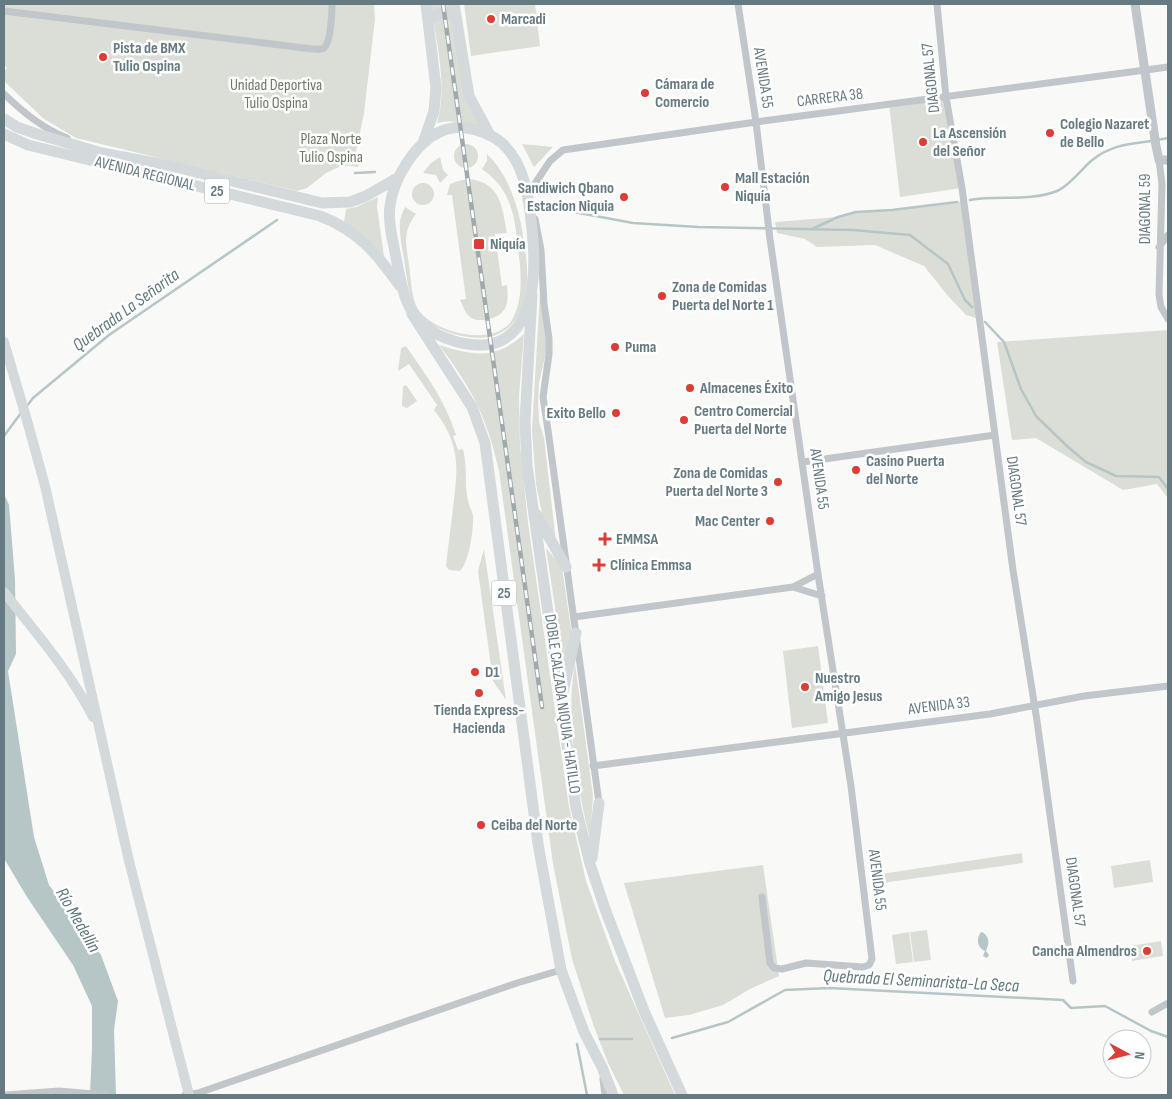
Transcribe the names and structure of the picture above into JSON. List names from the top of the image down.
{
  "streets": {
    "main road": ["AVENIDA REGIONAL", "25", "DOBLE CALZADA NIQUIA - HATILLO"],
    "street": [
      "AVENIDA 55",
      "DIAGONAL 57",
      "CARRERA 38",
      "DIAGONAL 59",
      "AVENIDA 33"
    ]
  },
  "crossings": [
    ["AVENIDA 55", "CARRERA 38"],
    ["AVENIDA 55", "AVENIDA 33"],
    ["DIAGONAL 57", "CARRERA 38"],
    ["DIAGONAL 57", "AVENIDA 33"],
    ["CARRERA 38", "25"],
    ["CARRERA 38", "DIAGONAL 59"],
    ["AVENIDA REGIONAL", "25"],
    ["25", "DOBLE CALZADA NIQUIA - HATILLO"]
  ],
  "water": ["Quebrada La Señorita", "Río Medellín", "Quebrada El Seminarista-La Seca"],
  "parks": ["Unidad Deportiva Tulio Ospina", "Plaza Norte Tulio Ospina"],
  "places": {
    "other": [
      "Marcadi",
      "Pista de BMX Tulio Ospina",
      "Cámara de Comercio",
      "Colegio Nazaret de Bello",
      "La Ascensión del Señor",
      "Mall Estación Niquía",
      "Sandiwich Qbano Estacion Niquia",
      "Zona de Comidas Puerta del Norte 1",
      "Puma",
      "Almacenes Éxito",
      "Exito Bello",
      "Centro Comercial Puerta del Norte",
      "Casino Puerta del Norte",
      "Zona de Comidas Puerta del Norte 3",
      "Mac Center",
      "D1",
      "Nuestro Amigo Jesus",
      "Tienda Express- Hacienda",
      "Ceiba del Norte",
      "Cancha Almendros"
    ],
    "transit": ["Niquía"],
    "health": ["EMMSA", "Clínica Emmsa"]
  },
  "north": "right"
}
